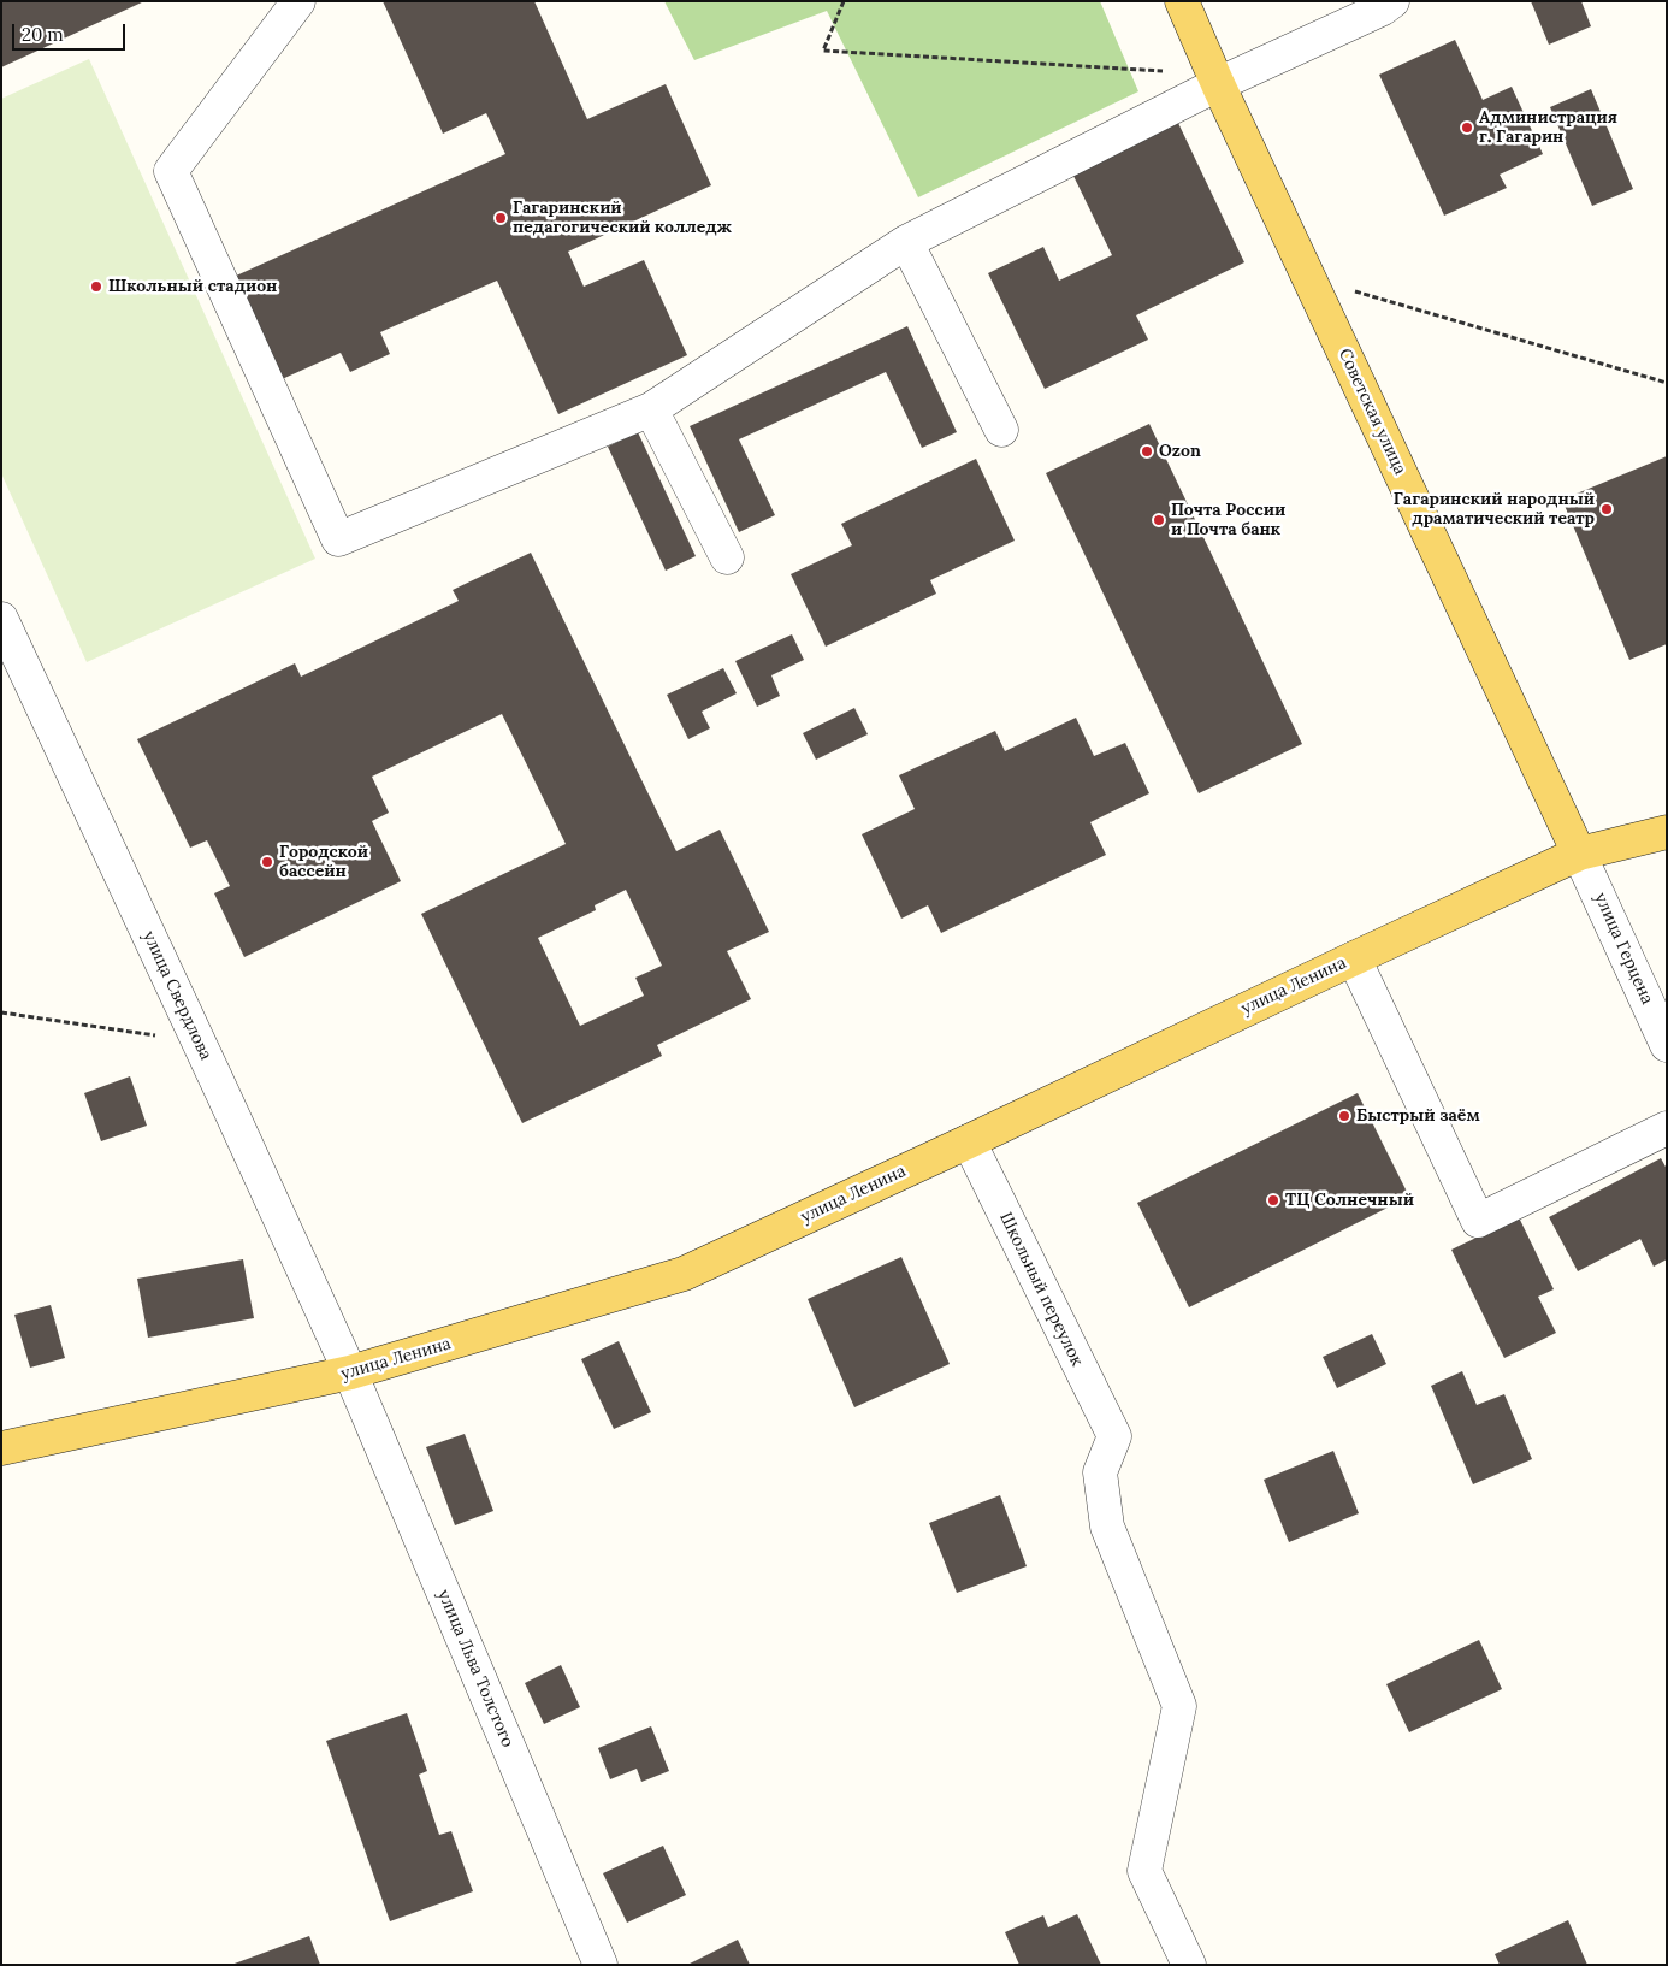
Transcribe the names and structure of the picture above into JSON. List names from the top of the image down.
{
  "streets": {
    "main road": ["Советская улица", "улица Ленина"],
    "street": [
      "улица Герцена",
      "улица Свердлова",
      "Школьный переулок",
      "улица Льва Толстого"
    ]
  },
  "crossings": [
    ["Советская улица", "улица Герцена"],
    ["Советская улица", "улица Ленина"],
    ["улица Герцена", "улица Ленина"],
    ["улица Ленина", "улица Свердлова"],
    ["улица Ленина", "Школьный переулок"],
    ["улица Ленина", "улица Льва Толстого"],
    ["улица Свердлова", "улица Льва Толстого"]
  ],
  "places": [
    "Администрация г. Гагарин",
    "Гагаринский педагогический колледж",
    "Школьный стадион",
    "Ozon",
    "Гагаринский народный драматический театр",
    "Почта России и Почта банк",
    "Городской бассейн",
    "Быстрый заём",
    "ТЦ Солнечный"
  ],
  "scale_bar": "20 m"
}
